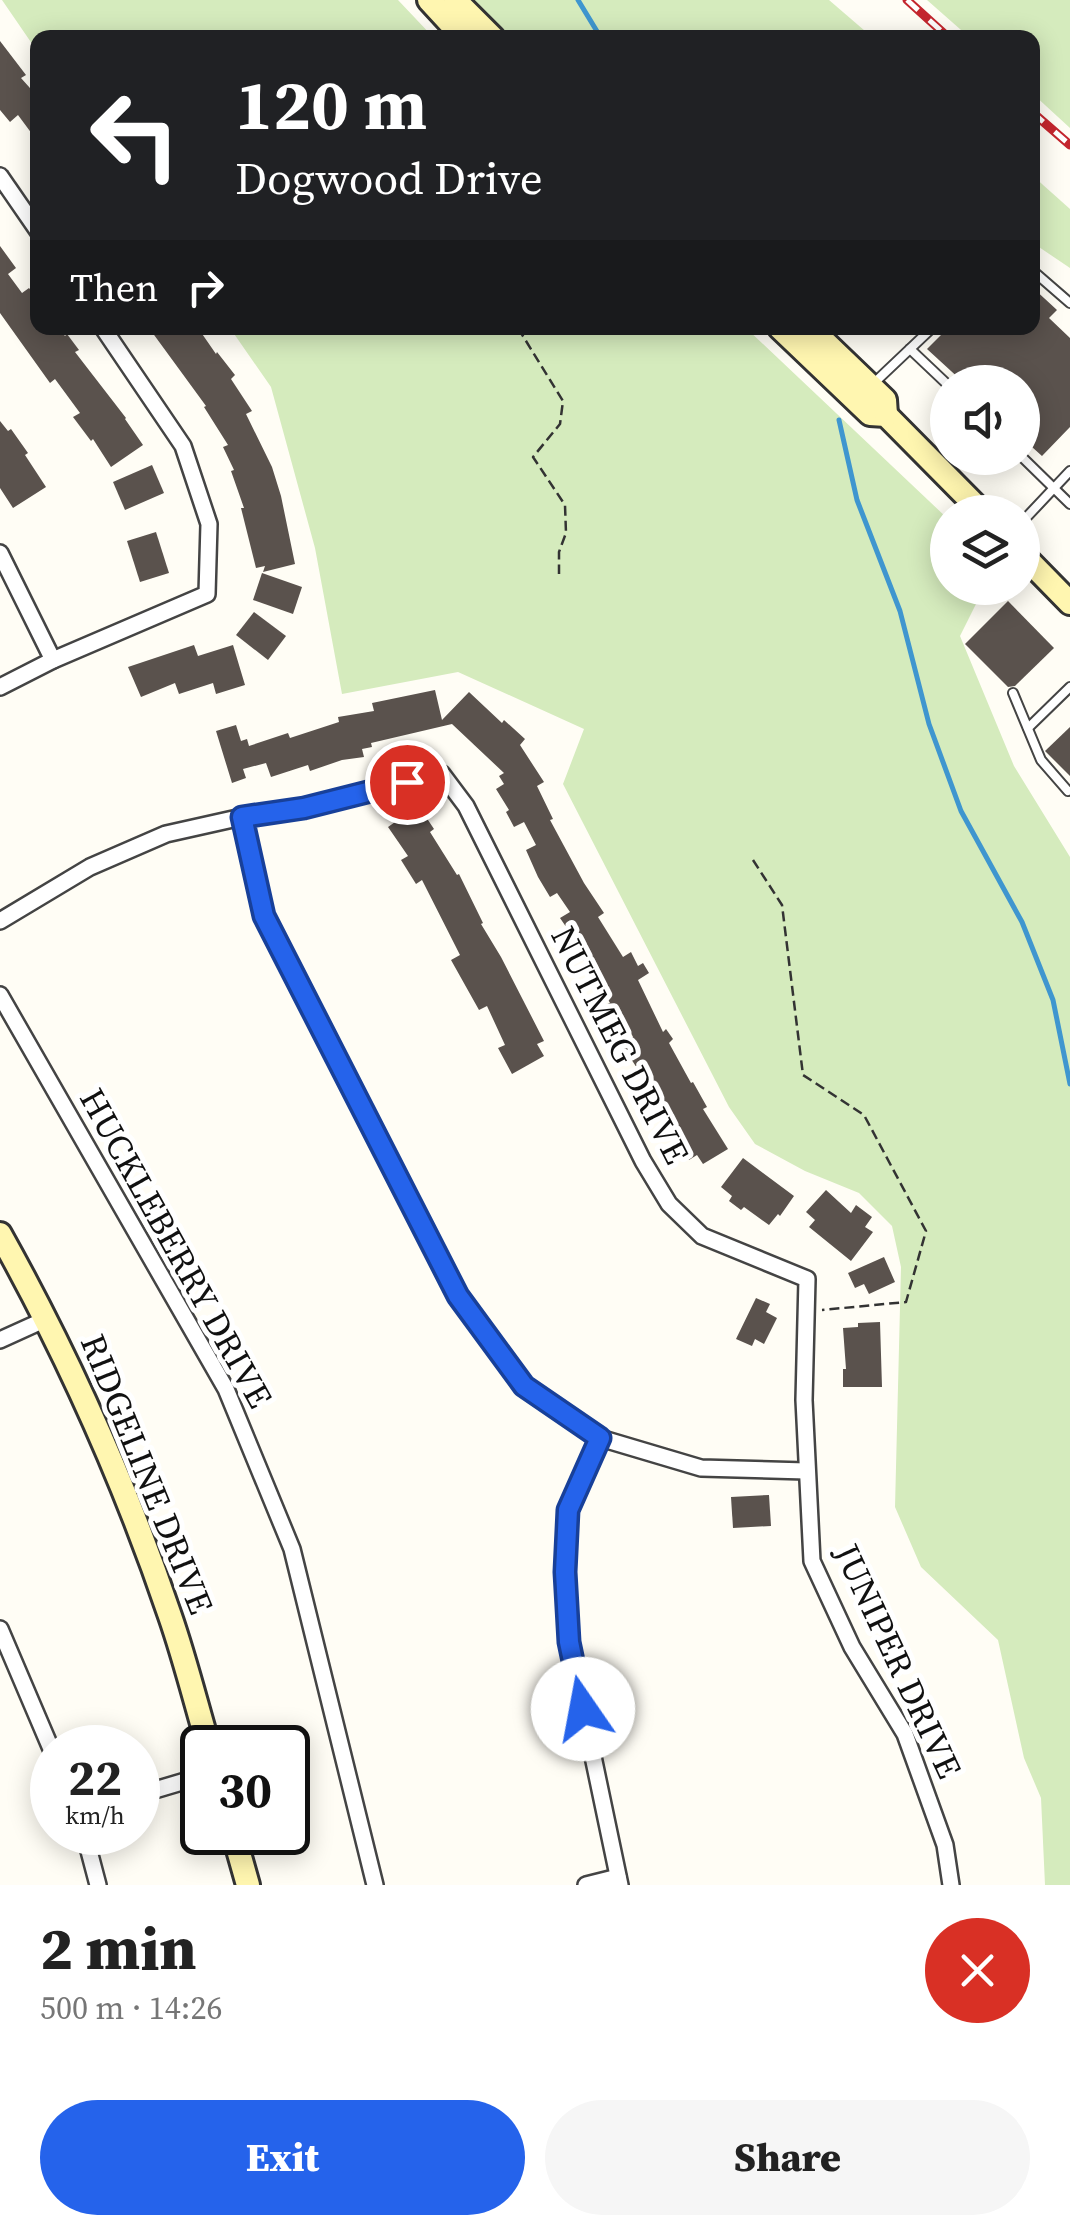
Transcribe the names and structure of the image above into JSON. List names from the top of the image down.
{
  "streets": {
    "street": [
      "NUTMEG DRIVE",
      "HUCKLEBERRY DRIVE",
      "RIDGELINE DRIVE",
      "JUNIPER DRIVE"
    ]
  },
  "crossings": [
    ["NUTMEG DRIVE", "JUNIPER DRIVE"]
  ],
  "page": {
    "turn": ["120 m", "Dogwood Drive"],
    "then": "Then",
    "speed": "22 km/h",
    "limit": "30",
    "heading": ["2 min", "500 m · 14:26"],
    "buttons": ["Exit", "Share"]
  }
}
